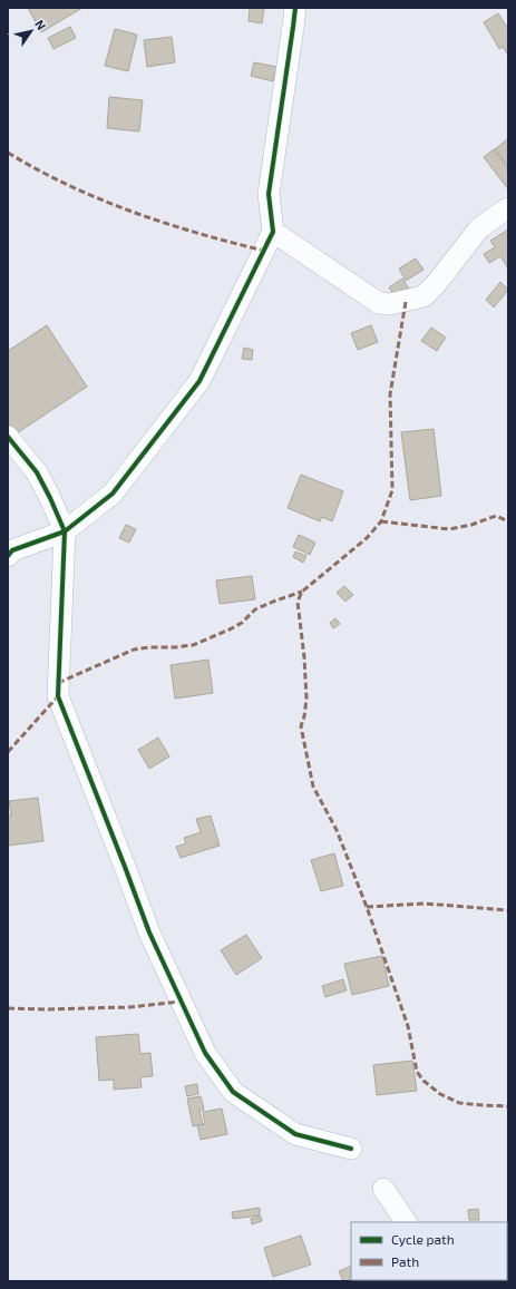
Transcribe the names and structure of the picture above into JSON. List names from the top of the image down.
{
  "legend": ["Cycle path", "Path"],
  "north": "top right"
}
